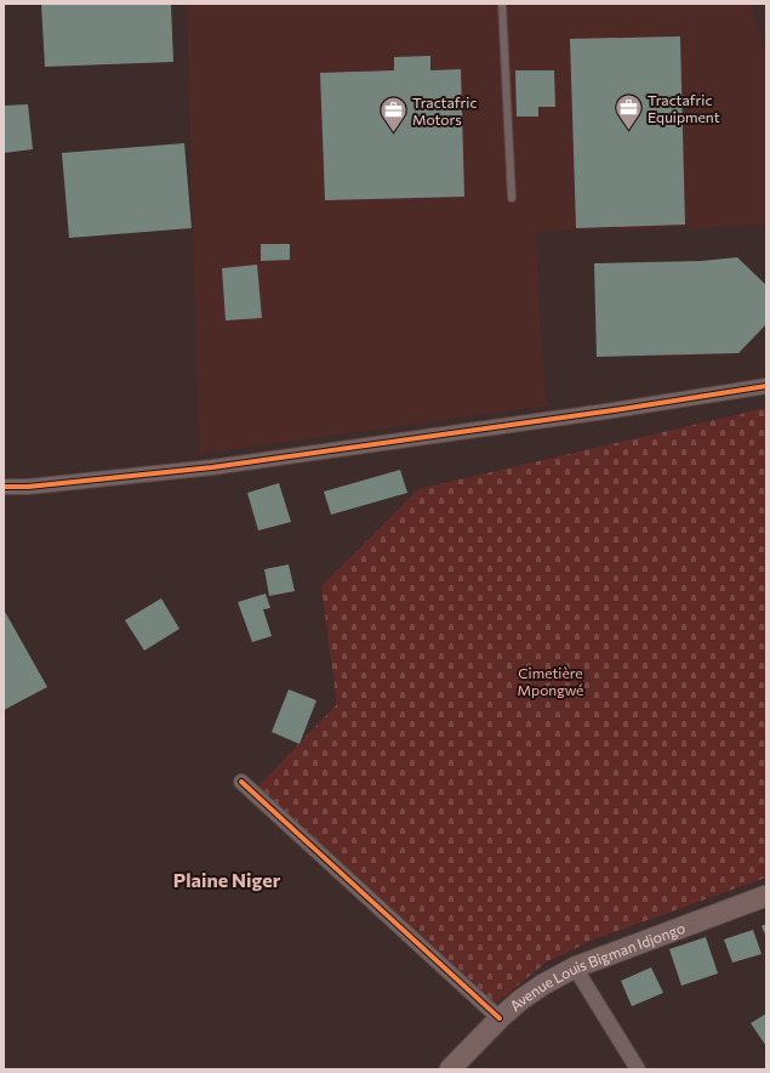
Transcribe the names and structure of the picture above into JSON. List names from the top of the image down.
{
  "streets": {
    "main road": ["Avenue Louis Bigman Idjongo"]
  },
  "districts": ["Plaine Niger"],
  "parks": ["Cimetière Mpongwé"],
  "places": {
    "office": ["Tractafric Equipment", "Tractafric Motors"]
  }
}
